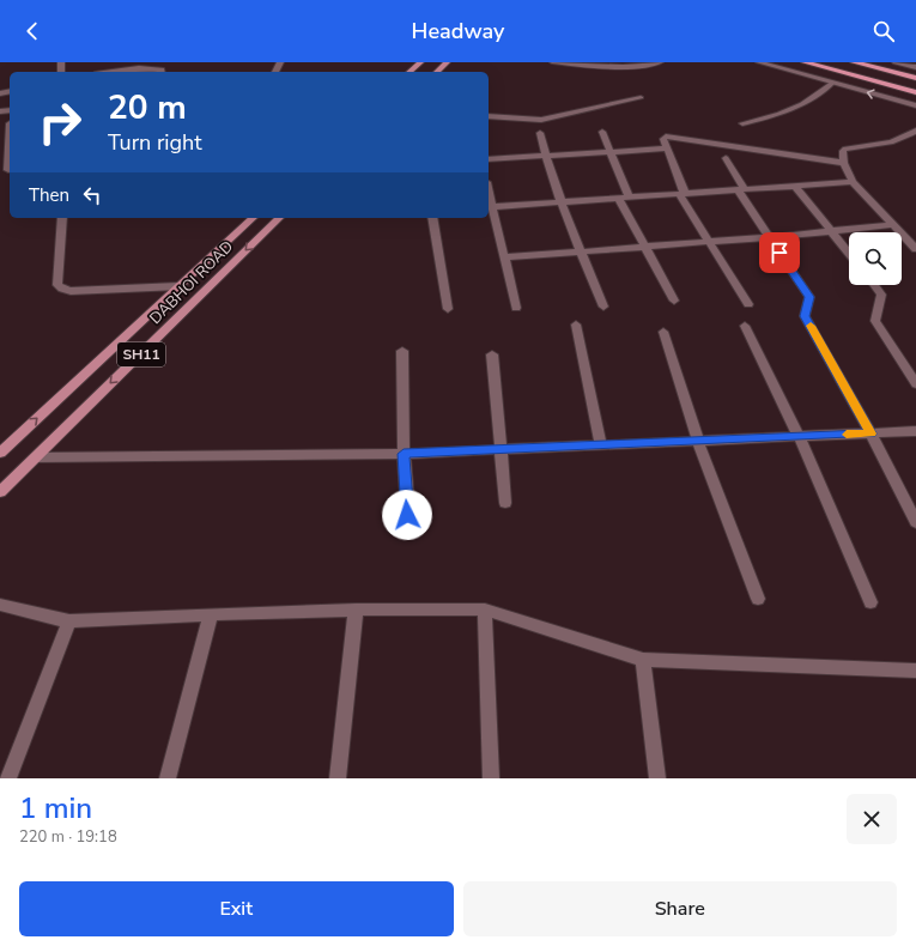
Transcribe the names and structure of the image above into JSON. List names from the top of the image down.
{
  "streets": {
    "main road": ["DABHOI ROAD", "SH11"]
  },
  "page": {
    "header": "Headway",
    "turn": ["20 m", "Turn right"],
    "then": "Then",
    "heading": ["1 min", "220 m · 19:18"],
    "buttons": ["Exit", "Share"]
  }
}
